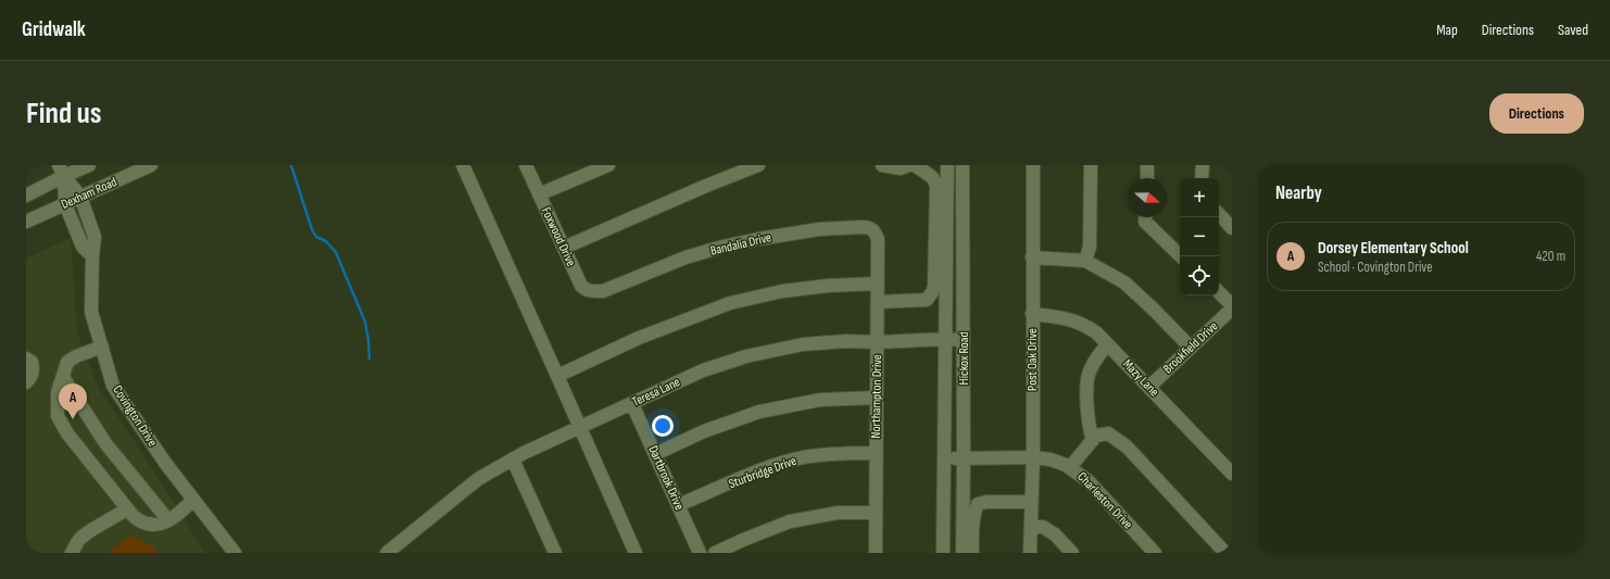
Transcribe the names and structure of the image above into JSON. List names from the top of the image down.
{
  "streets": {
    "street": [
      "Dexham Road",
      "Foxwood Drive",
      "Bandalia Drive",
      "Brookfield Drive",
      "Hickox Road",
      "Post Oak Drive",
      "Mazy Lane",
      "Teresa Lane",
      "Northampton Drive",
      "Covington Drive",
      "Sturbridge Drive",
      "Dartbrook Drive",
      "Charleston Drive"
    ]
  },
  "crossings": [
    ["Dexham Road", "Covington Drive"],
    ["Foxwood Drive", "Bandalia Drive"],
    ["Bandalia Drive", "Northampton Drive"],
    ["Brookfield Drive", "Mazy Lane"],
    ["Hickox Road", "Teresa Lane"],
    ["Hickox Road", "Charleston Drive"],
    ["Post Oak Drive", "Mazy Lane"],
    ["Post Oak Drive", "Charleston Drive"],
    ["Teresa Lane", "Northampton Drive"],
    ["Teresa Lane", "Dartbrook Drive"],
    ["Northampton Drive", "Sturbridge Drive"],
    ["Sturbridge Drive", "Dartbrook Drive"]
  ],
  "north": "right",
  "page": {
    "header": "Gridwalk",
    "nav": ["Map", "Directions", "Saved"],
    "buttons": "Directions",
    "title": "Find us",
    "heading": "Nearby",
    "map_buttons": ["+", "−"],
    "list": [
      {
        "mark": "A",
        "name": "Dorsey Elementary School",
        "note": "School · Covington Drive",
        "value": "420 m"
      }
    ],
    "pins": "A"
  }
}
